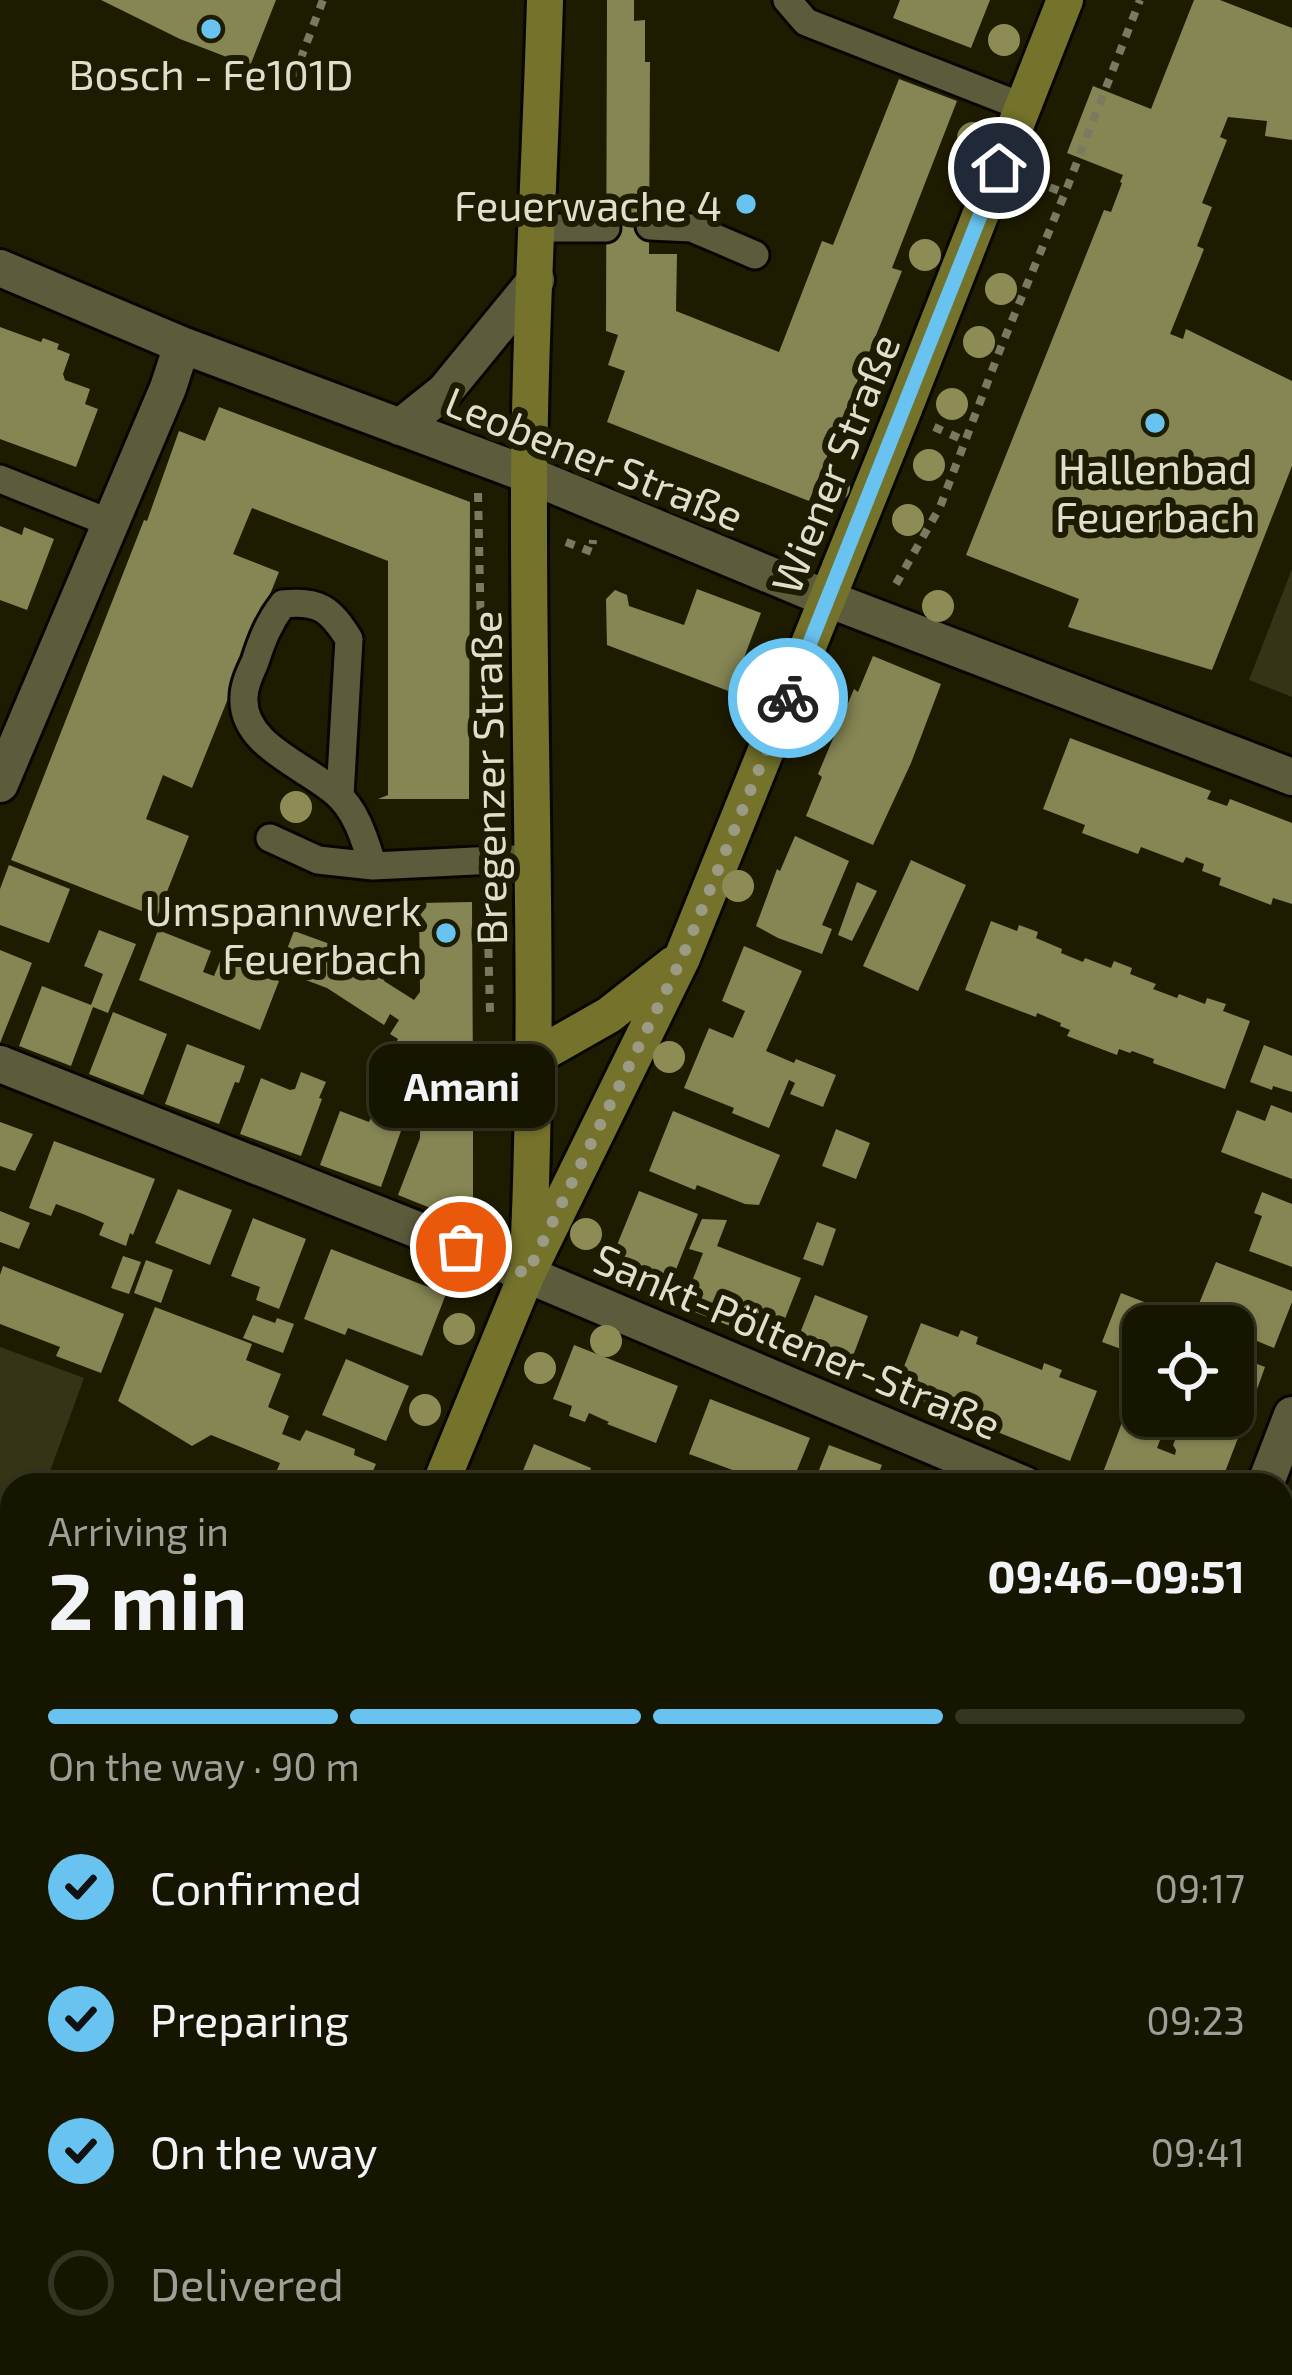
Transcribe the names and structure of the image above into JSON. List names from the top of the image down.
{
  "streets": {
    "street": [
      "Leobener Straße",
      "Wiener Straße",
      "Bregenzer Straße",
      "Sankt-Pöltener-Straße"
    ]
  },
  "crossings": [
    ["Leobener Straße", "Wiener Straße"],
    ["Leobener Straße", "Bregenzer Straße"],
    ["Wiener Straße", "Bregenzer Straße"],
    ["Wiener Straße", "Sankt-Pöltener-Straße"],
    ["Bregenzer Straße", "Sankt-Pöltener-Straße"]
  ],
  "places": [
    "Bosch - Fe101D",
    "Feuerwache 4",
    "Hallenbad Feuerbach",
    "Umspannwerk Feuerbach",
    "Amani"
  ],
  "page": {
    "bubble": "Amani",
    "heading": ["2 min", "Arriving in", "09:46–09:51"],
    "bar": "On the way · 90 m",
    "list": [
      ["Confirmed", "09:17"],
      ["Preparing", "09:23"],
      ["On the way", "09:41"],
      "Delivered"
    ]
  }
}
